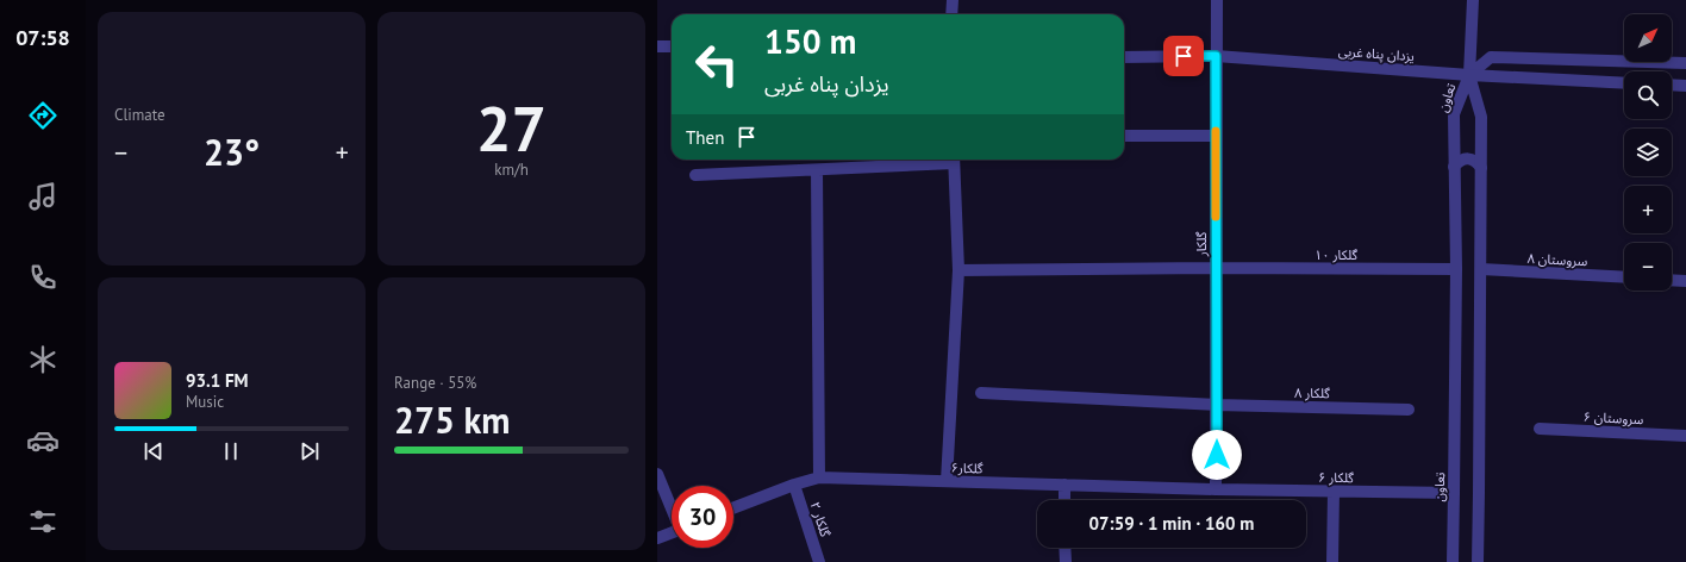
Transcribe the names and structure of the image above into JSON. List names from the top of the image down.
{
  "streets": {
    "street": [
      "یزدان پناه غربی",
      "تعاون",
      "گلکار",
      "گلکار ۱۰",
      "سروستان ۸",
      "گلکار ۸",
      "سروستان ۶",
      "گلکار۶",
      "گلکار ۶",
      "گلکار ۲"
    ]
  },
  "crossings": [
    ["یزدان پناه غربی", "تعاون"],
    ["یزدان پناه غربی", "گلکار"],
    ["تعاون", "گلکار ۱۰"],
    ["تعاون", "سروستان ۸"],
    ["تعاون", "گلکار ۶"],
    ["گلکار", "گلکار ۱۰"],
    ["گلکار", "گلکار ۸"],
    ["گلکار", "گلکار۶"],
    ["گلکار", "گلکار ۶"],
    ["گلکار۶", "گلکار ۶"],
    ["گلکار۶", "گلکار ۲"]
  ],
  "north": "top right",
  "page": {
    "tabs": "07:58",
    "tile": [
      "Climate",
      ["27", "km/h"],
      ["Range · 55%", "275 km"]
    ],
    "map_buttons": ["+", "−"],
    "turn": ["150 m", "یزدان پناه غربی"],
    "then": "Then",
    "heat": ["−", "23°", "+"],
    "song": ["93.1 FM", "Music"],
    "limit": "30",
    "trip": "07:59 · 1 min · 160 m"
  }
}
